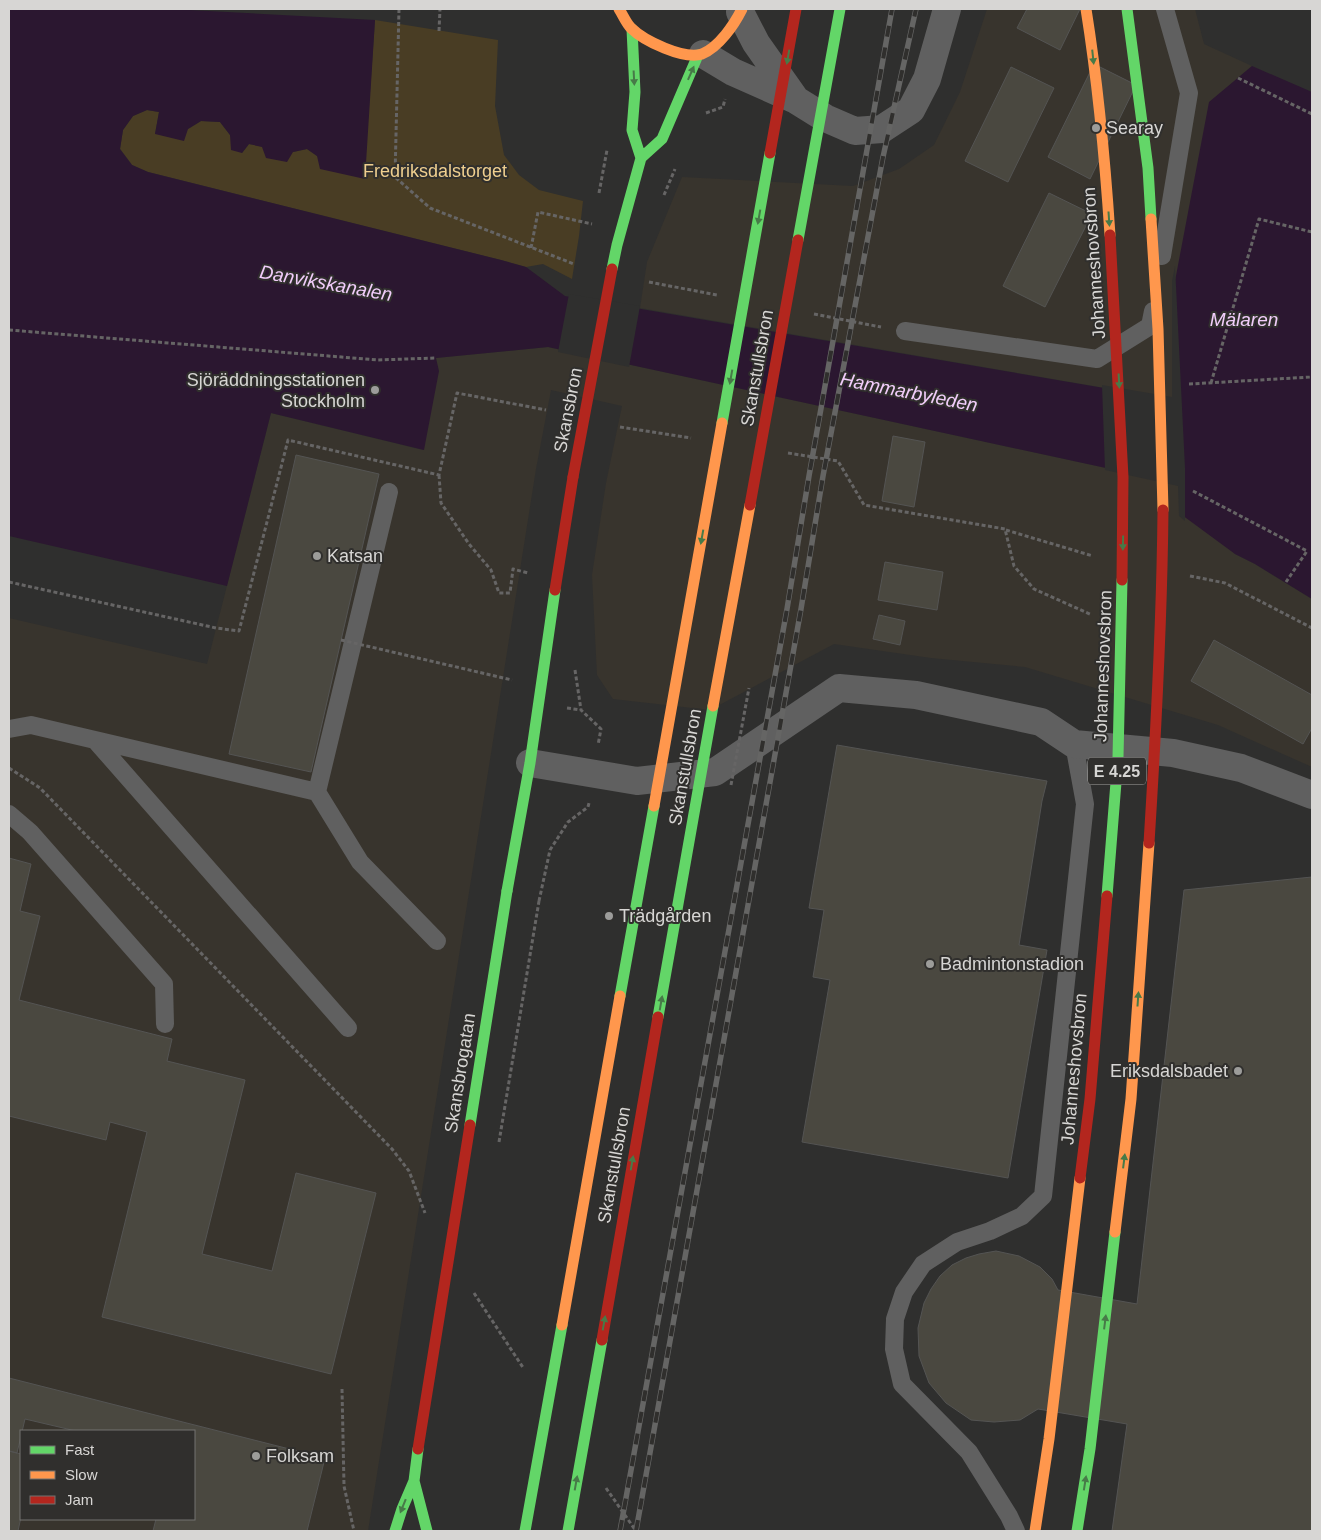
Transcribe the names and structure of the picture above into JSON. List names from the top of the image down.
{
  "streets": {
    "main road": [
      "Johanneshovsbron",
      "Skanstullsbron",
      "Skansbron",
      "E 4.25",
      "Skansbrogatan"
    ]
  },
  "crossings": [
    ["Skansbron", "Skansbrogatan"]
  ],
  "water": ["Danvikskanalen", "Mälaren", "Hammarbyleden"],
  "parks": ["Fredriksdalstorget"],
  "places": [
    "Searay",
    "Sjöräddningsstationen Stockholm",
    "Katsan",
    "Trädgården",
    "Badmintonstadion",
    "Eriksdalsbadet",
    "Folksam"
  ],
  "legend": ["Fast", "Slow", "Jam"]
}
